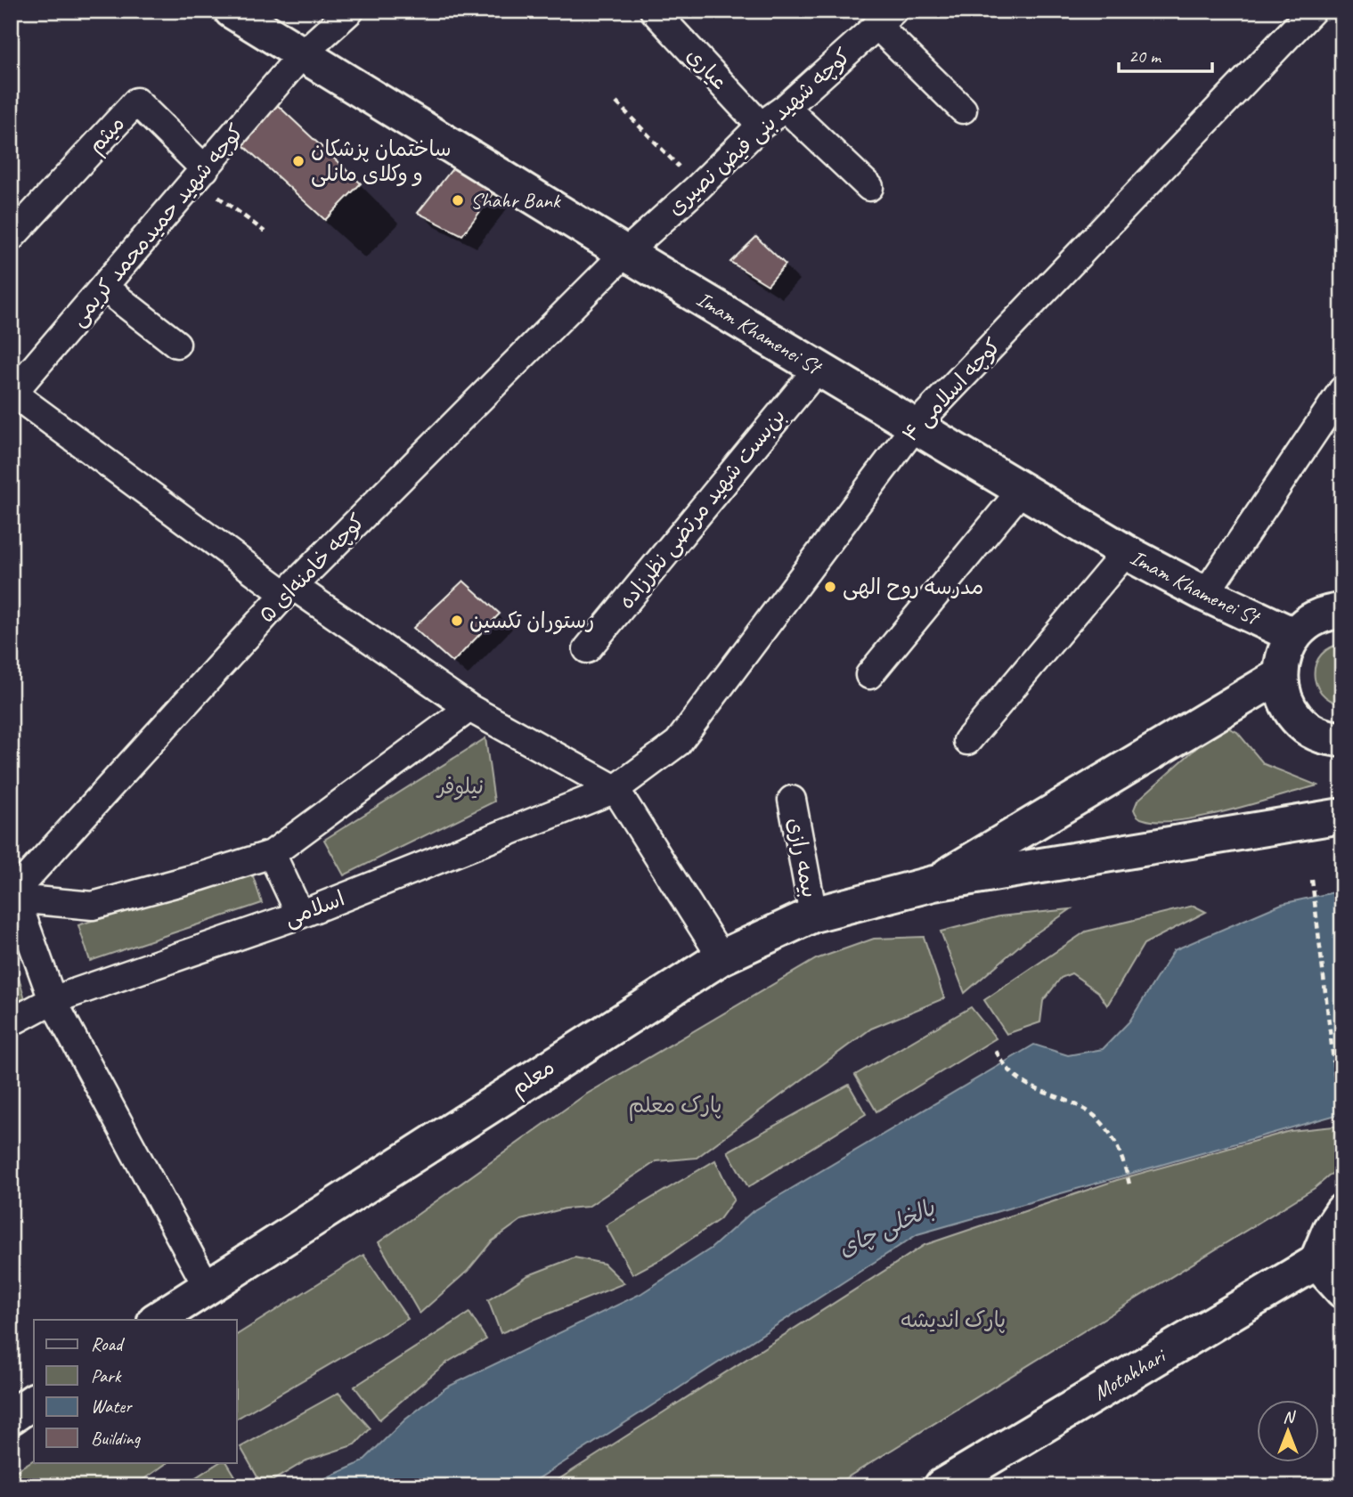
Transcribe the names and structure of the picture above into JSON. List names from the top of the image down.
{
  "streets": {
    "main road": ["Imam Khamenei St", "معلم", "Motahhari"],
    "street": [
      "عیاری",
      "کوچه شهید بنی فیض نصیری",
      "میثم",
      "کوچه شهید حمیدمحمد کریمی",
      "کوچه اسلامی ۴",
      "بن‌بست شهید مرتضی نظرزاده",
      "کوچه خامنه‌ای ۵",
      "بیمه رازی",
      "اسلامی"
    ]
  },
  "crossings": [
    ["عیاری", "کوچه شهید بنی فیض نصیری"],
    ["کوچه شهید بنی فیض نصیری", "Imam Khamenei St"],
    ["کوچه شهید بنی فیض نصیری", "کوچه خامنه‌ای ۵"],
    ["میثم", "کوچه شهید حمیدمحمد کریمی"],
    ["کوچه شهید حمیدمحمد کریمی", "Imam Khamenei St"],
    ["Imam Khamenei St", "کوچه اسلامی ۴"],
    ["Imam Khamenei St", "بن‌بست شهید مرتضی نظرزاده"],
    ["Imam Khamenei St", "کوچه خامنه‌ای ۵"],
    ["کوچه اسلامی ۴", "اسلامی"],
    ["بیمه رازی", "معلم"]
  ],
  "water": ["بالخلی چای"],
  "parks": ["نیلوفر", "پارک معلم", "پارک اندیشه"],
  "places": [
    "ساختمان پزشکان و وکلای مانلی",
    "Shahr Bank",
    "مدرسه روح الهی",
    "رستوران تکسین"
  ],
  "legend": [
    "Road",
    "Park",
    "Water",
    "Building"
  ],
  "scale_bar": "20 m",
  "north": "top"
}
